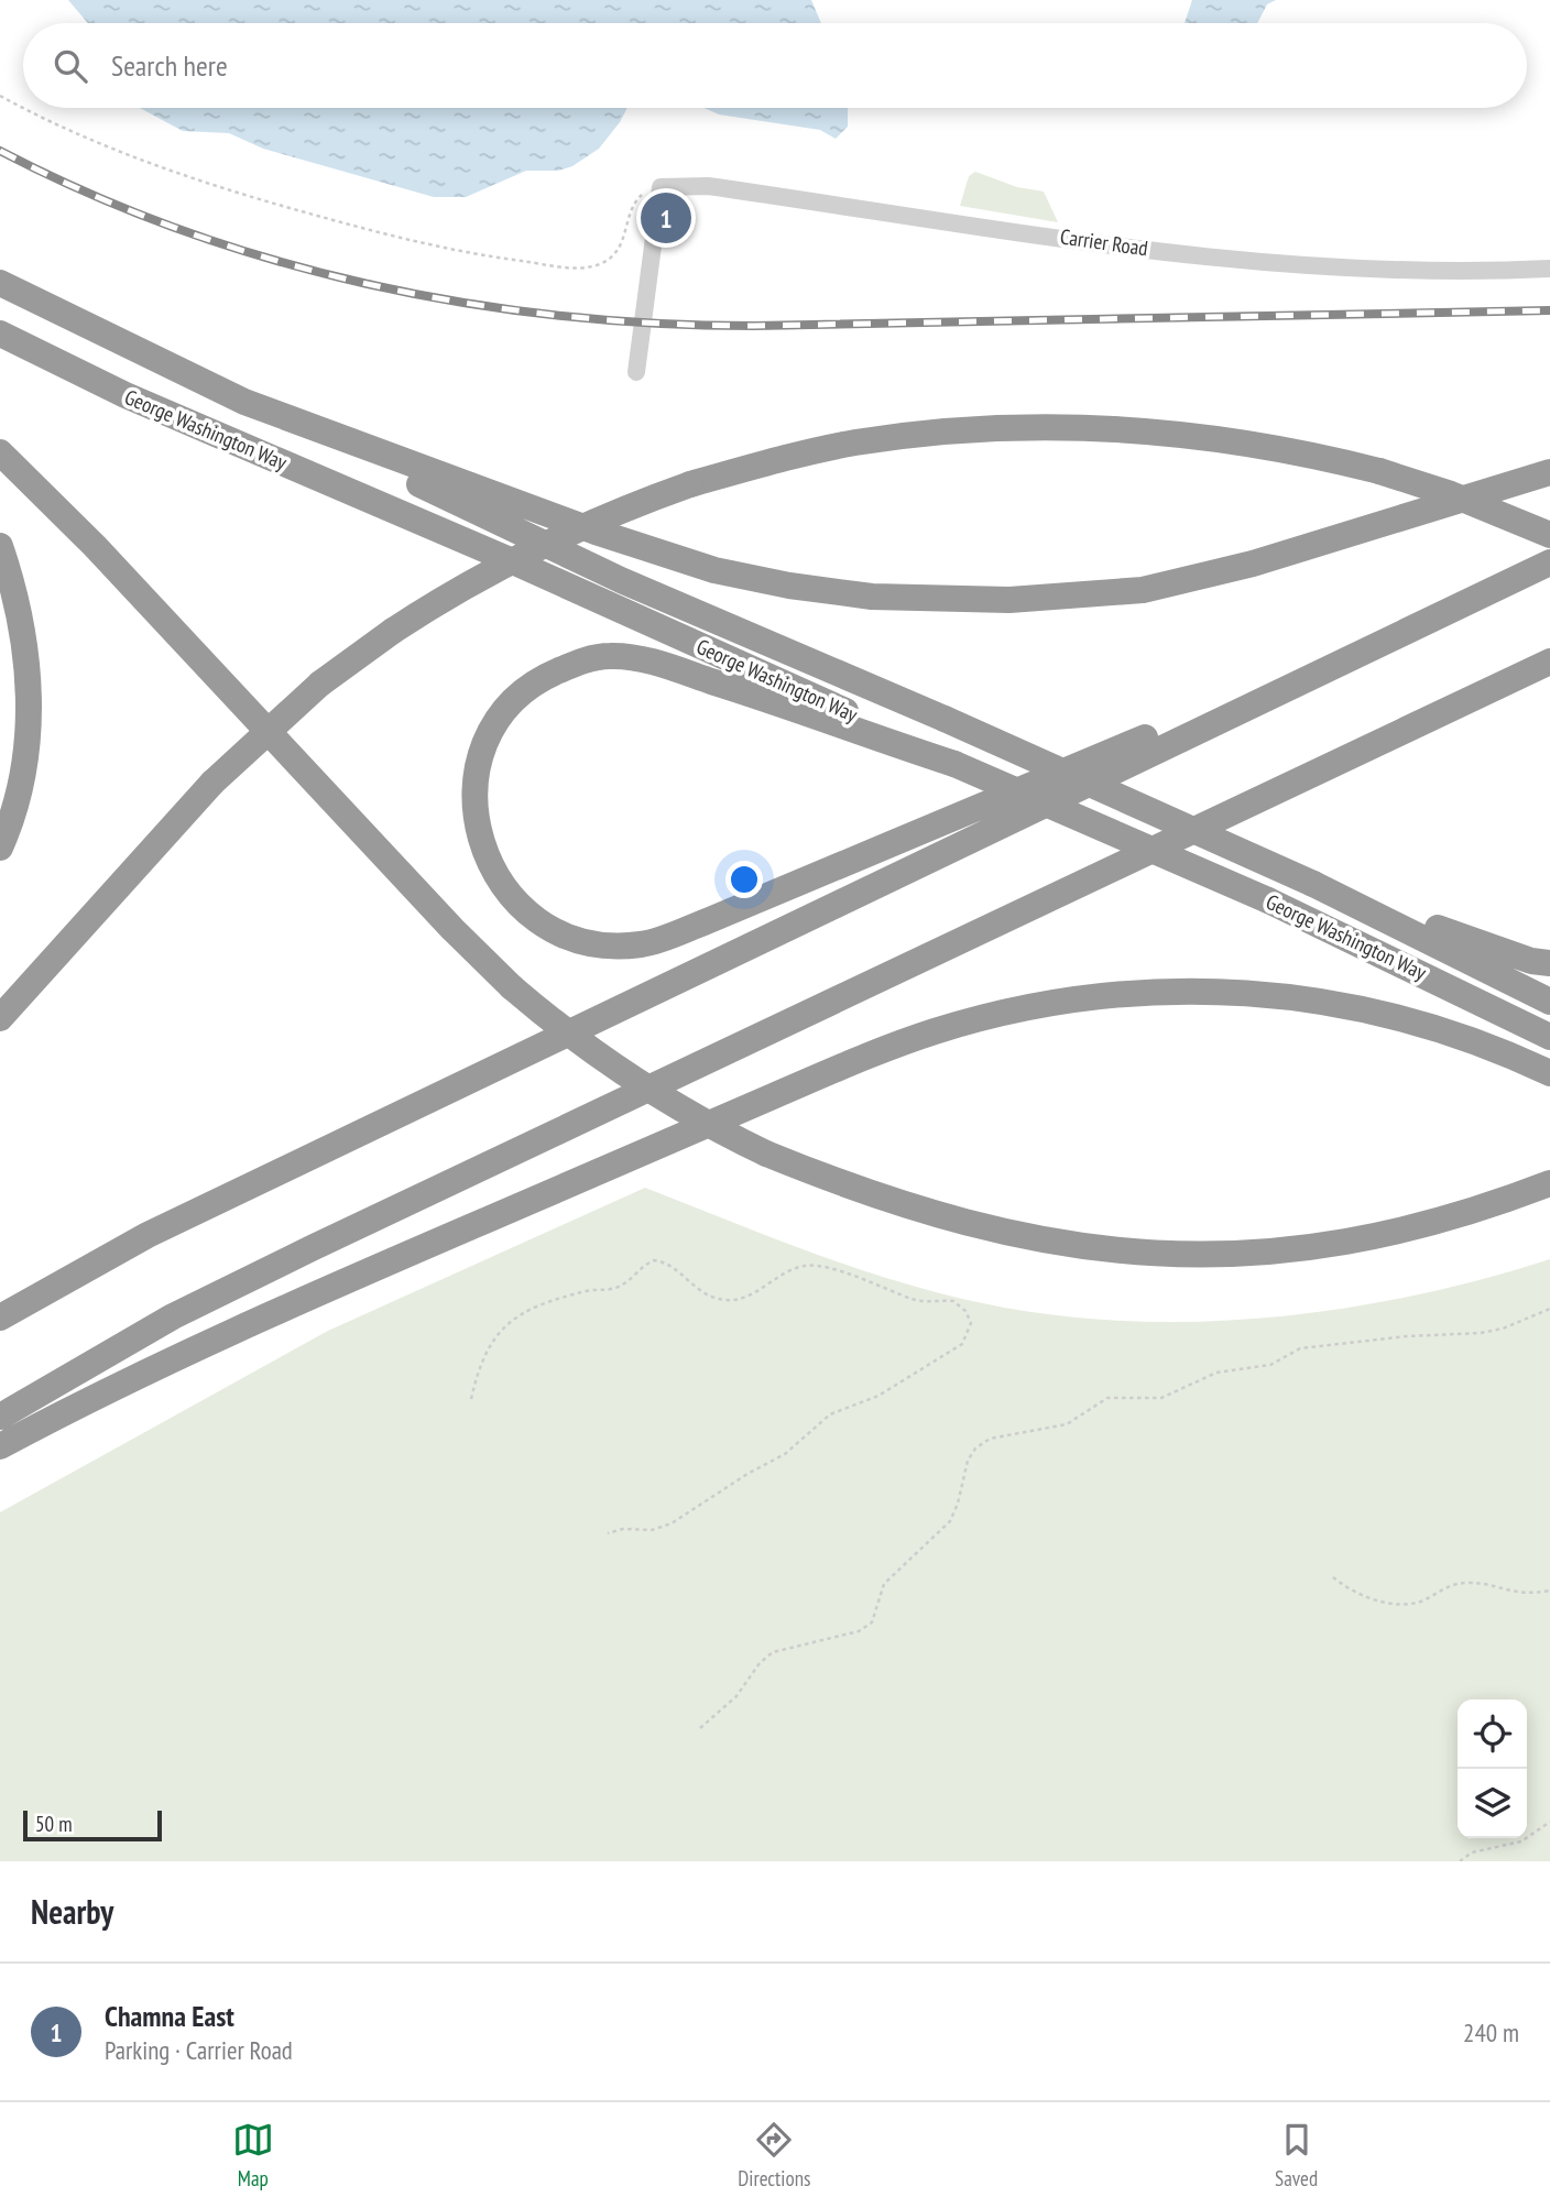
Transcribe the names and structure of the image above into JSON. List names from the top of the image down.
{
  "streets": {
    "highway": ["George Washington Way"],
    "street": ["Carrier Road"]
  },
  "scale_bar": "50 m",
  "page": {
    "search": "Search here",
    "pins": "1",
    "scale": "50 m",
    "heading": "Nearby",
    "list": [
      {
        "mark": "1",
        "name": "Chamna East",
        "note": "Parking · Carrier Road",
        "value": "240 m"
      }
    ],
    "nav": ["Map", "Directions", "Saved"]
  }
}
